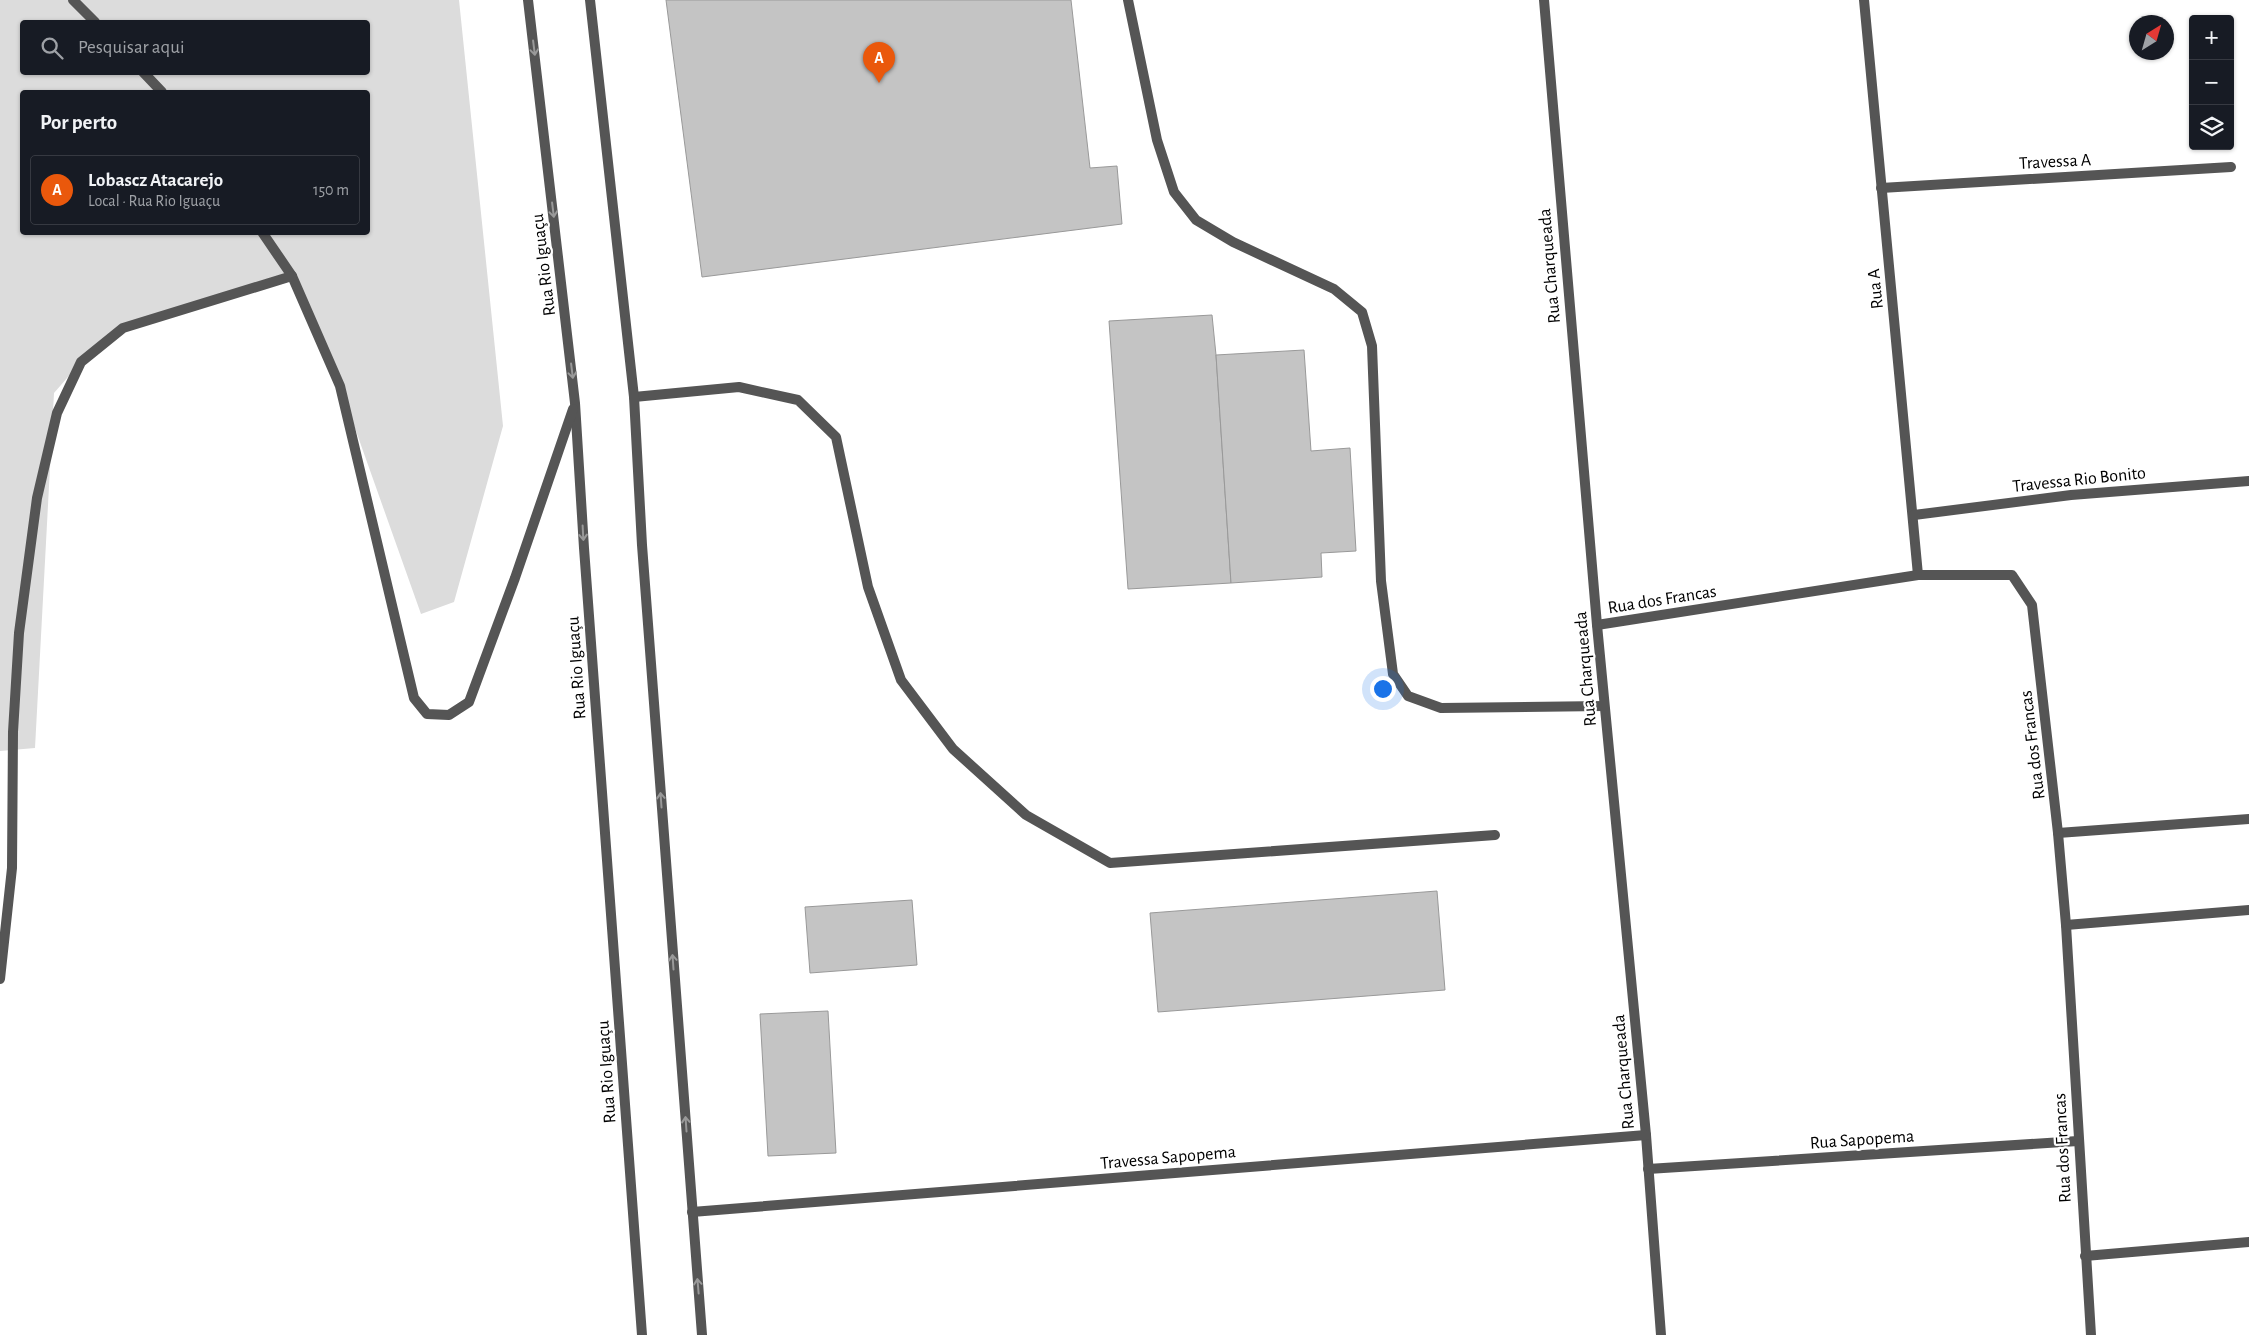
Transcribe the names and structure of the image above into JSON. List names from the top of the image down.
{
  "streets": {
    "street": [
      "Travessa A",
      "Rua Rio Iguaçu",
      "Rua Charqueada",
      "Rua A",
      "Travessa Rio Bonito",
      "Rua dos Francas",
      "Rua Sapopema",
      "Travessa Sapopema"
    ]
  },
  "crossings": [
    ["Travessa A", "Rua A"],
    ["Rua Charqueada", "Rua dos Francas"],
    ["Rua Charqueada", "Rua Sapopema"],
    ["Rua Charqueada", "Travessa Sapopema"],
    ["Rua A", "Travessa Rio Bonito"],
    ["Rua A", "Rua dos Francas"],
    ["Rua dos Francas", "Rua Sapopema"]
  ],
  "north": "top right",
  "page": {
    "map_buttons": ["+", "−"],
    "search": "Pesquisar aqui",
    "pins": "A",
    "heading": "Por perto",
    "list": [
      {
        "mark": "A",
        "name": "Lobascz Atacarejo",
        "note": "Local · Rua Rio Iguaçu",
        "value": "150 m"
      }
    ]
  }
}
